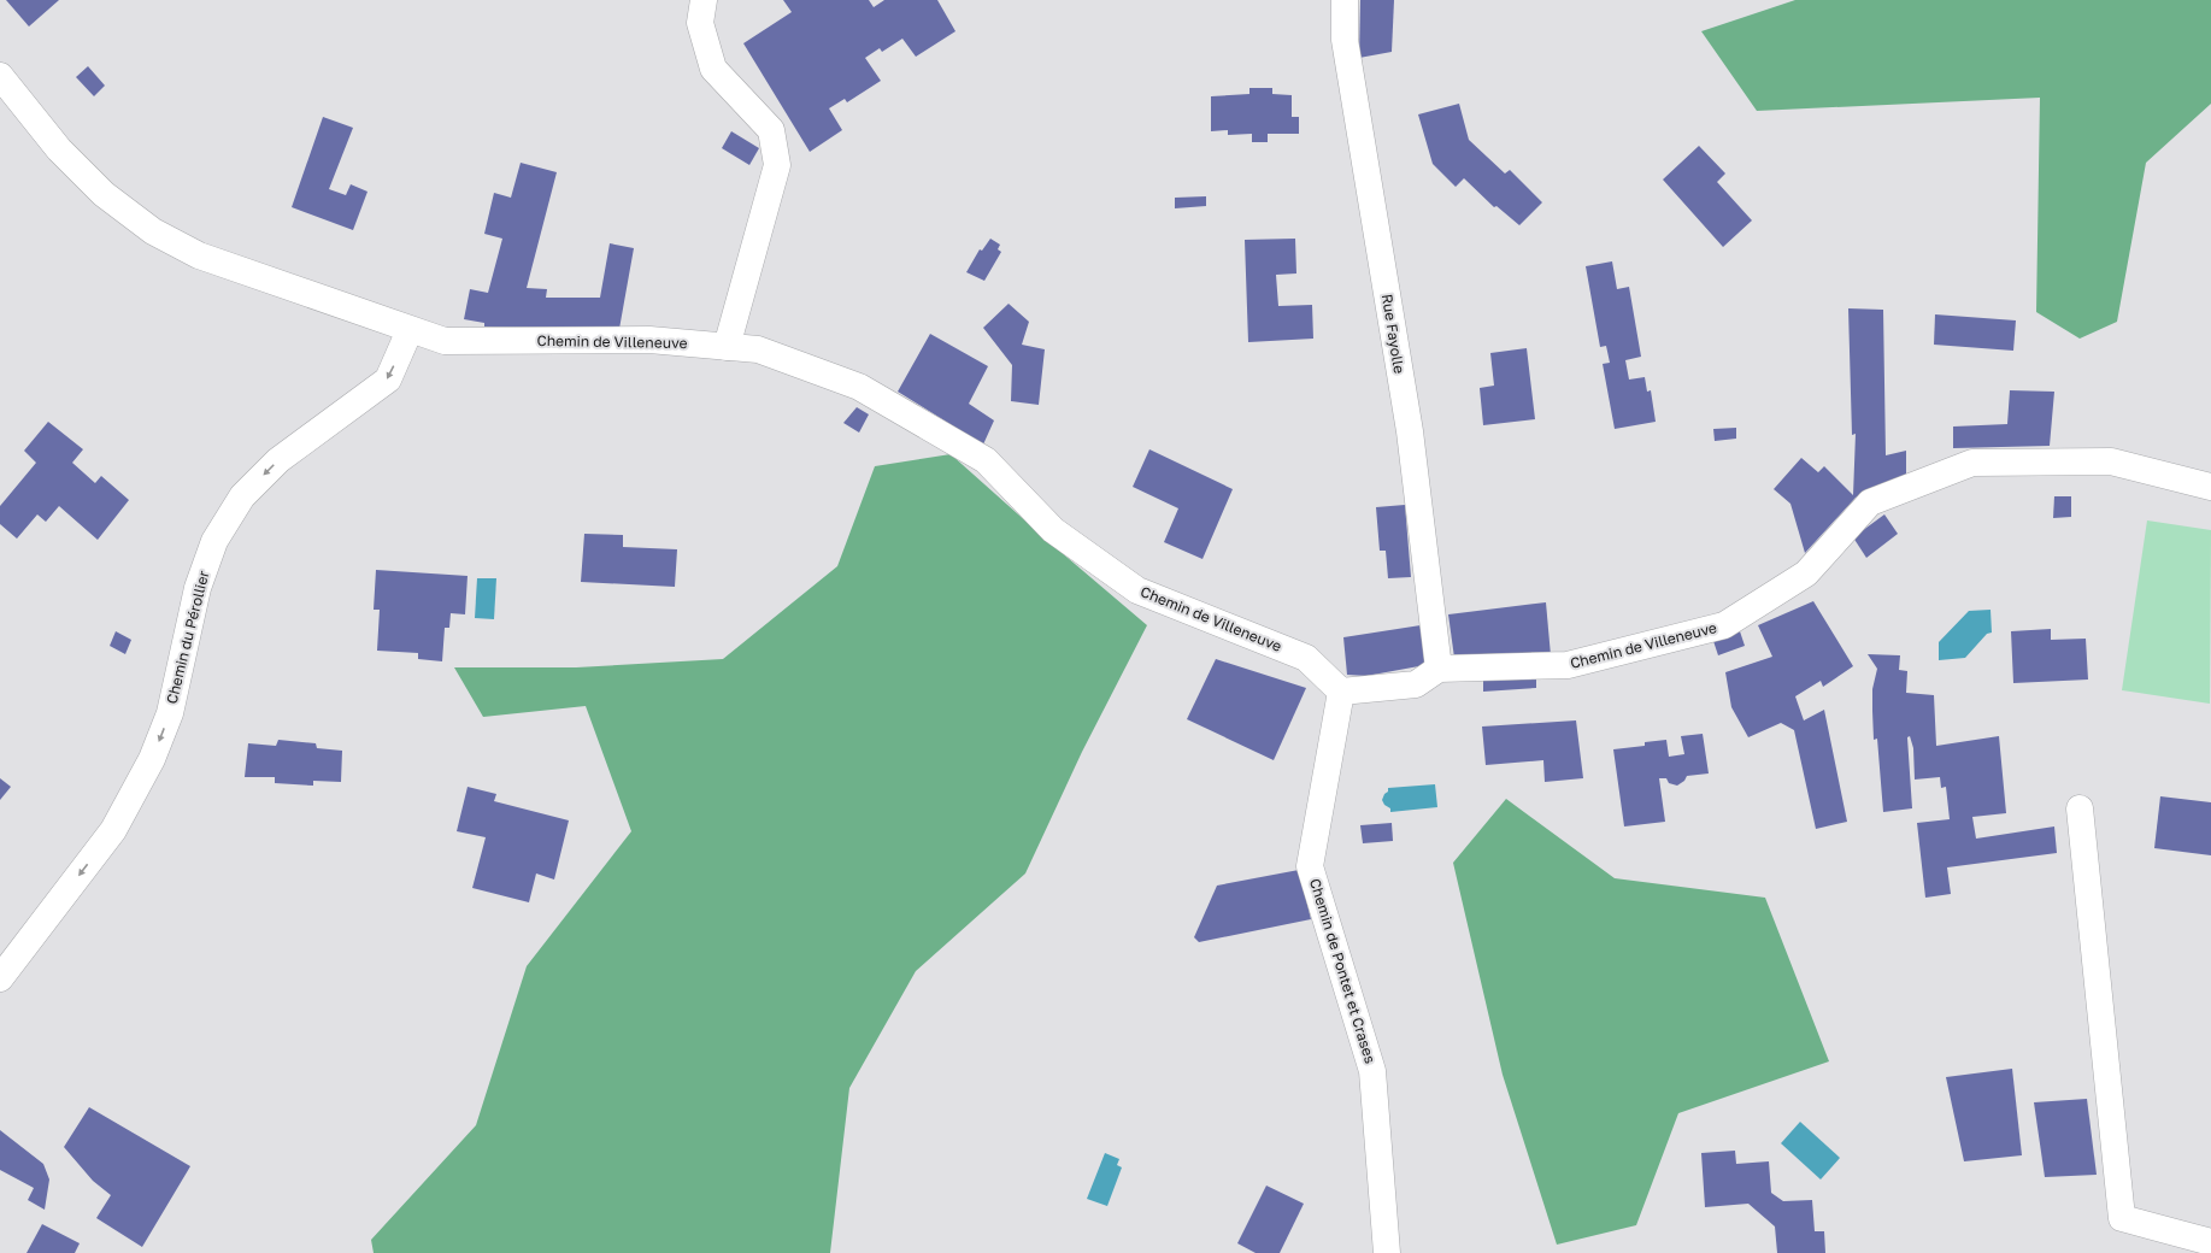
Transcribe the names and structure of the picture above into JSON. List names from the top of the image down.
{
  "streets": {
    "street": [
      "Rue Fayolle",
      "Chemin de Villeneuve",
      "Chemin du Pérollier",
      "Chemin de Pontet et Crases"
    ]
  },
  "crossings": [
    ["Rue Fayolle", "Chemin de Villeneuve"],
    ["Chemin de Villeneuve", "Chemin du Pérollier"],
    ["Chemin de Villeneuve", "Chemin de Pontet et Crases"]
  ],
  "one_way": ["Chemin du Pérollier"]
}
